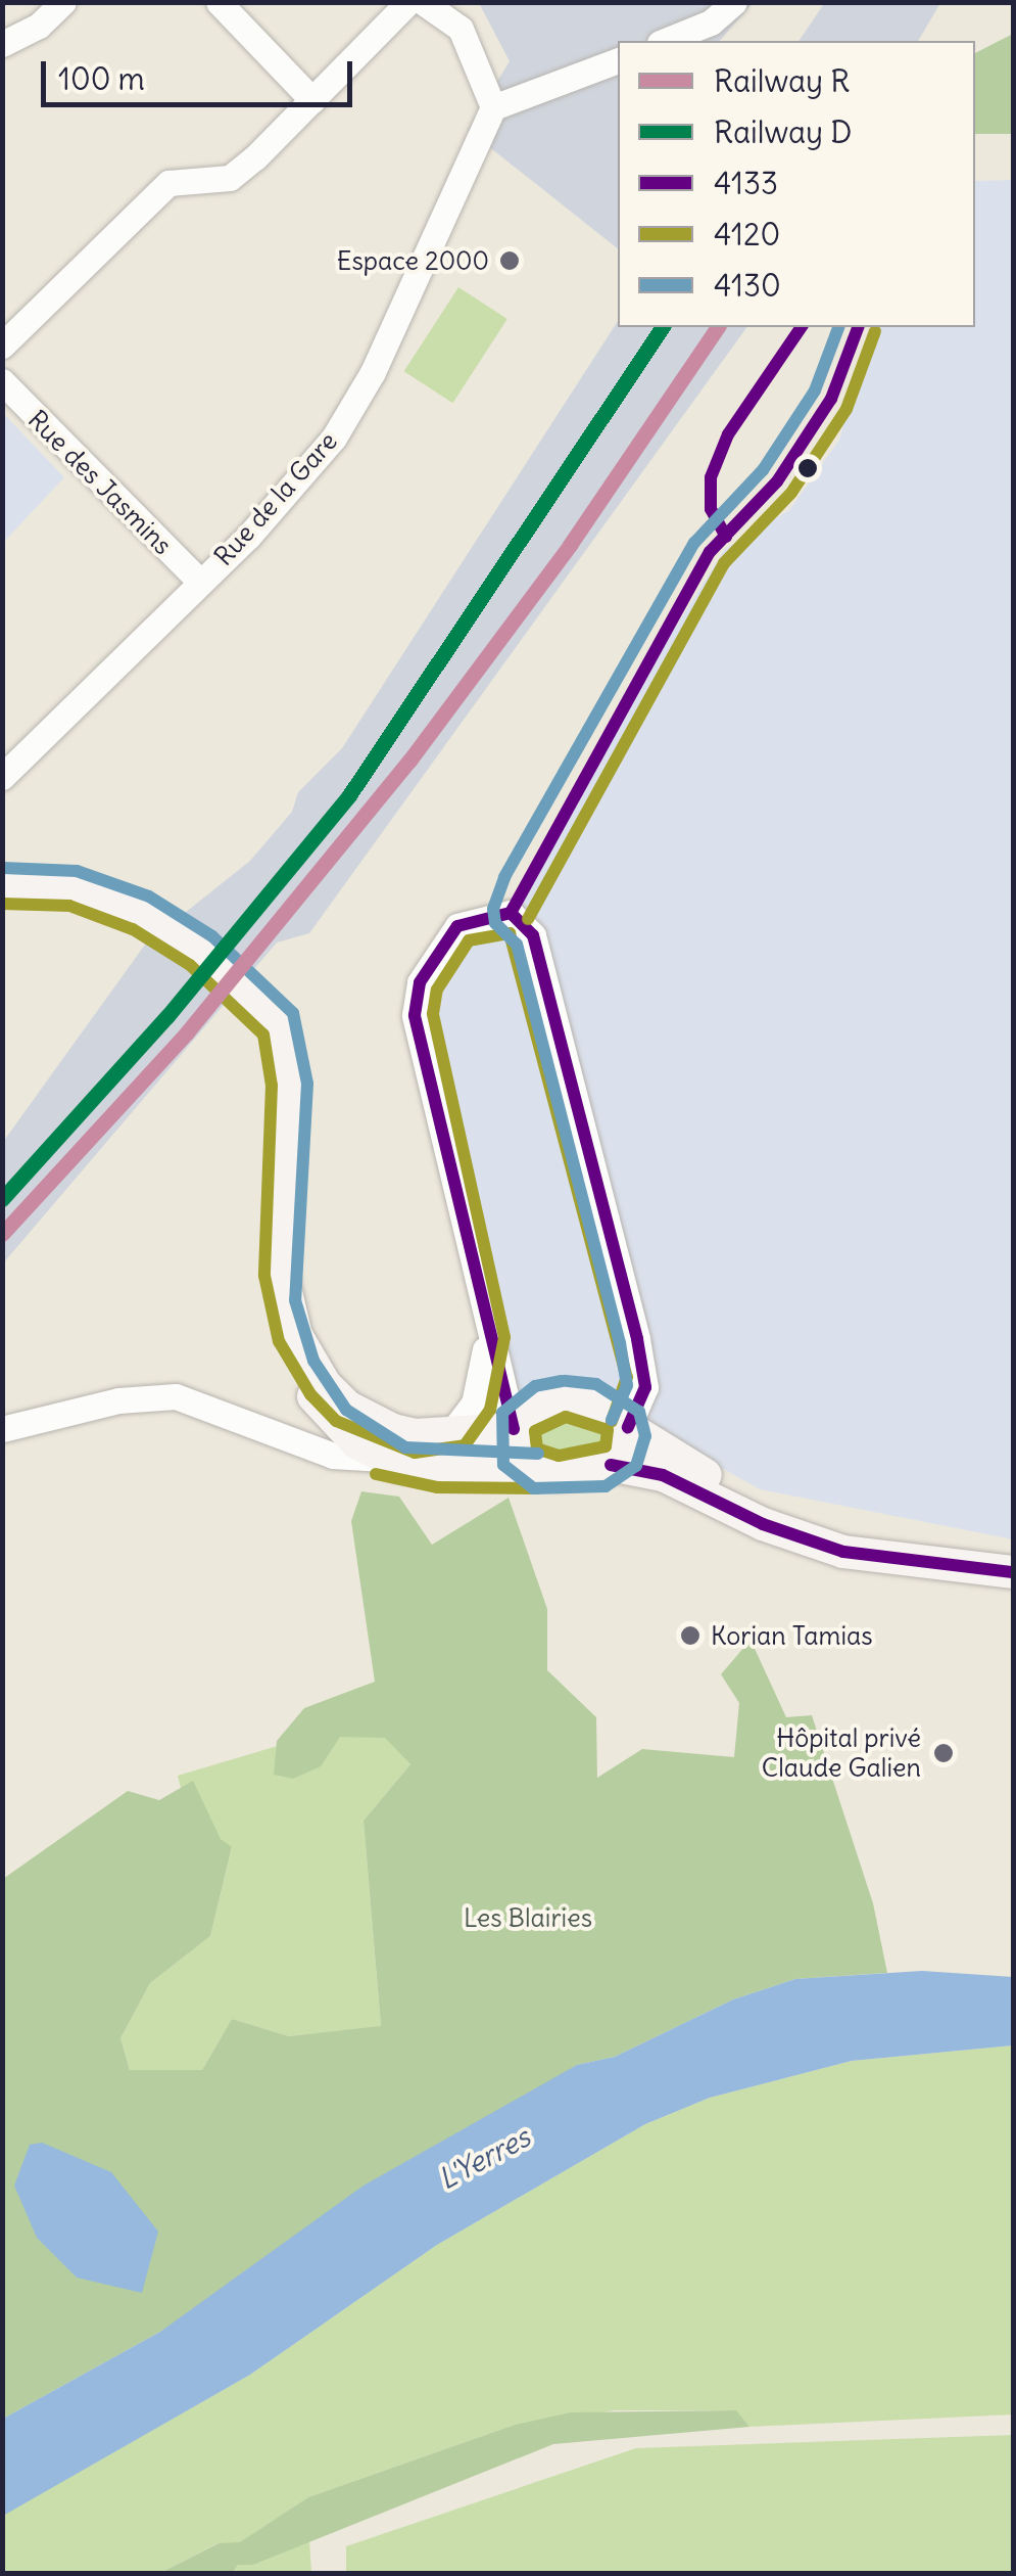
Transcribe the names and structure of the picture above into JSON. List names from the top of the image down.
{
  "streets": {
    "street": ["Rue des Jasmins", "Rue de la Gare"]
  },
  "crossings": [
    ["Rue des Jasmins", "Rue de la Gare"]
  ],
  "water": ["L'Yerres"],
  "parks": ["Les Blairies"],
  "places": ["Espace 2000", "Korian Tamias", "Hôpital privé Claude Galien"],
  "lines": [
    "rail line R",
    "rail line D",
    "transit line 4133",
    "transit line 4130",
    "transit line 4120"
  ],
  "legend": [
    "Railway R",
    "Railway D",
    "4133",
    "4120",
    "4130"
  ],
  "scale_bar": "100 m"
}
